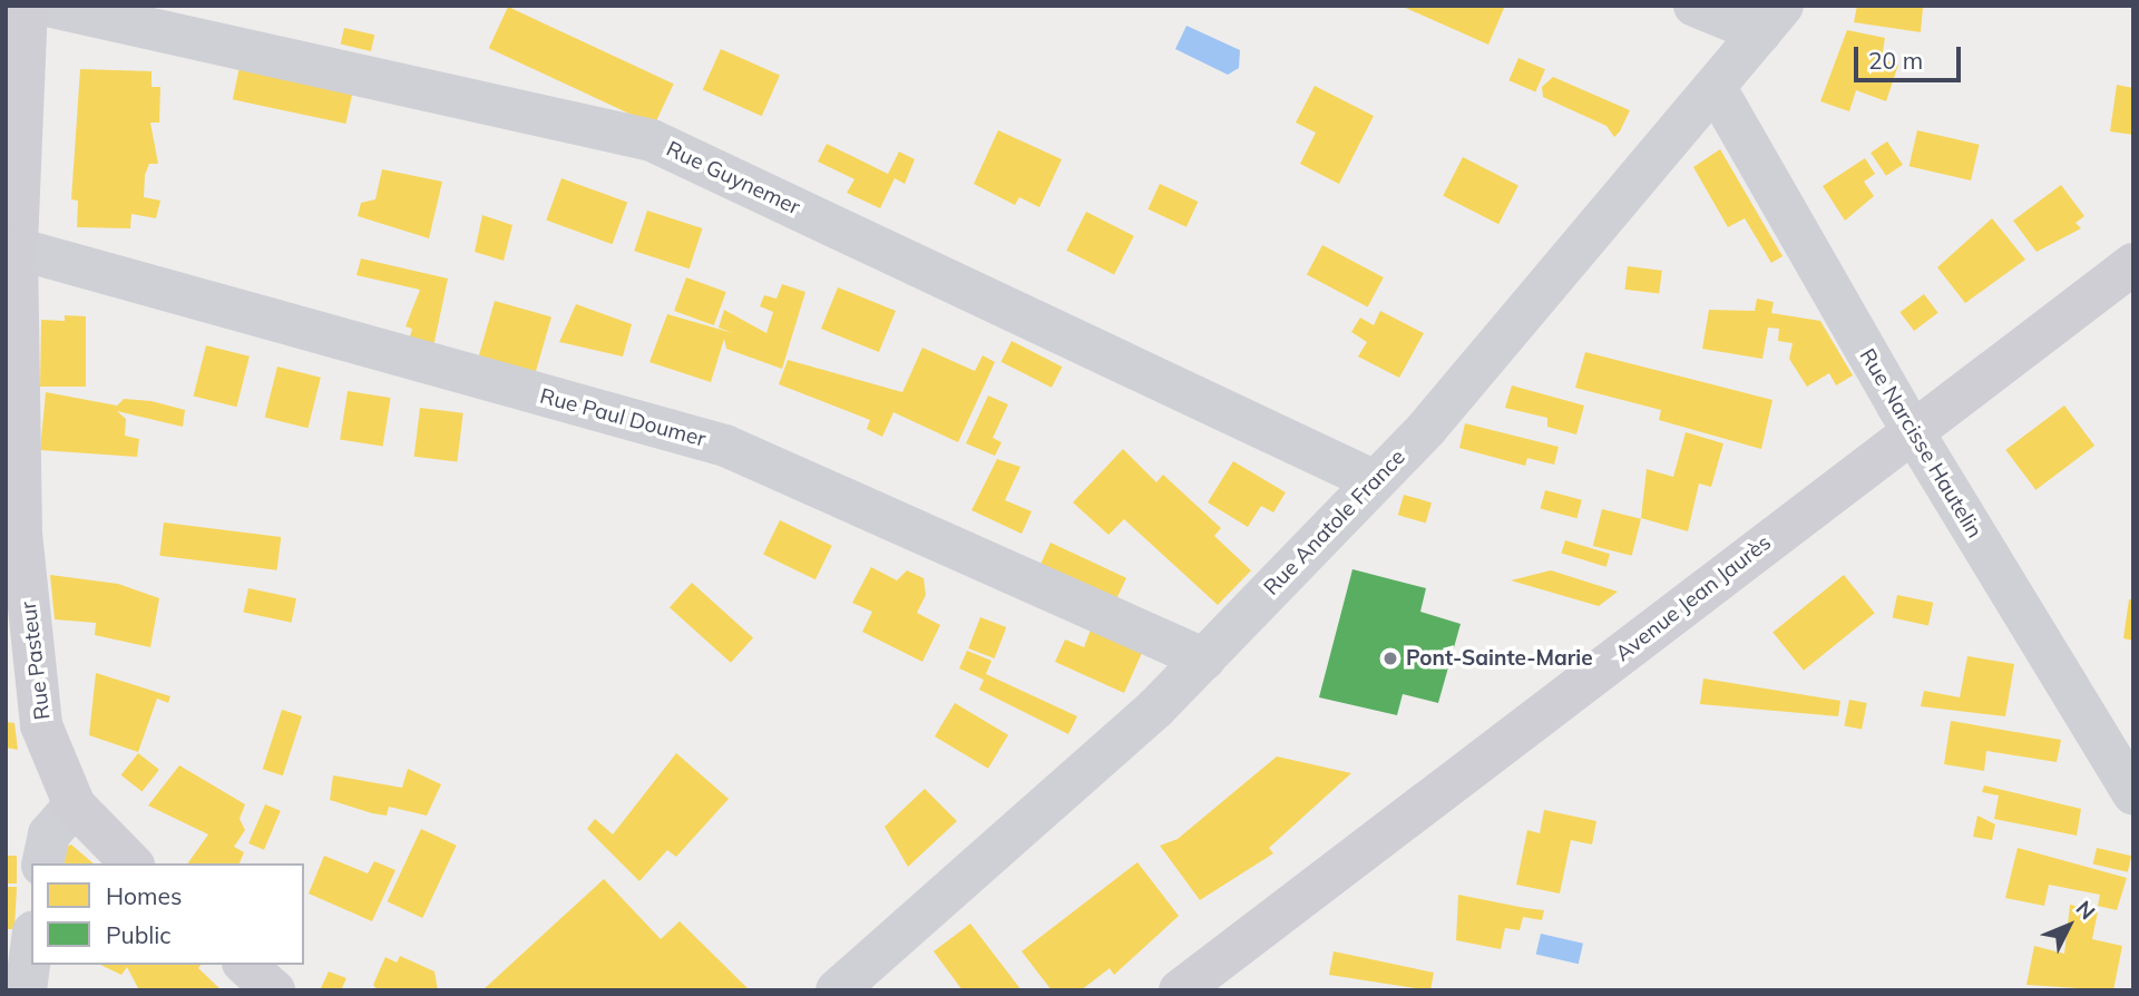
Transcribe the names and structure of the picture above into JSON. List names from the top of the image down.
{
  "streets": {
    "main road": ["Avenue Jean Jaurès", "Rue Pasteur"],
    "street": [
      "Rue Guynemer",
      "Rue Paul Doumer",
      "Rue Narcisse Hautelin",
      "Rue Anatole France"
    ]
  },
  "crossings": [
    ["Rue Guynemer", "Rue Anatole France"],
    ["Rue Paul Doumer", "Rue Anatole France"],
    ["Rue Paul Doumer", "Rue Pasteur"],
    ["Rue Narcisse Hautelin", "Rue Anatole France"],
    ["Rue Narcisse Hautelin", "Avenue Jean Jaurès"]
  ],
  "places": ["Pont-Sainte-Marie"],
  "legend": ["Homes", "Public"],
  "scale_bar": "20 m",
  "north": "top right"
}
